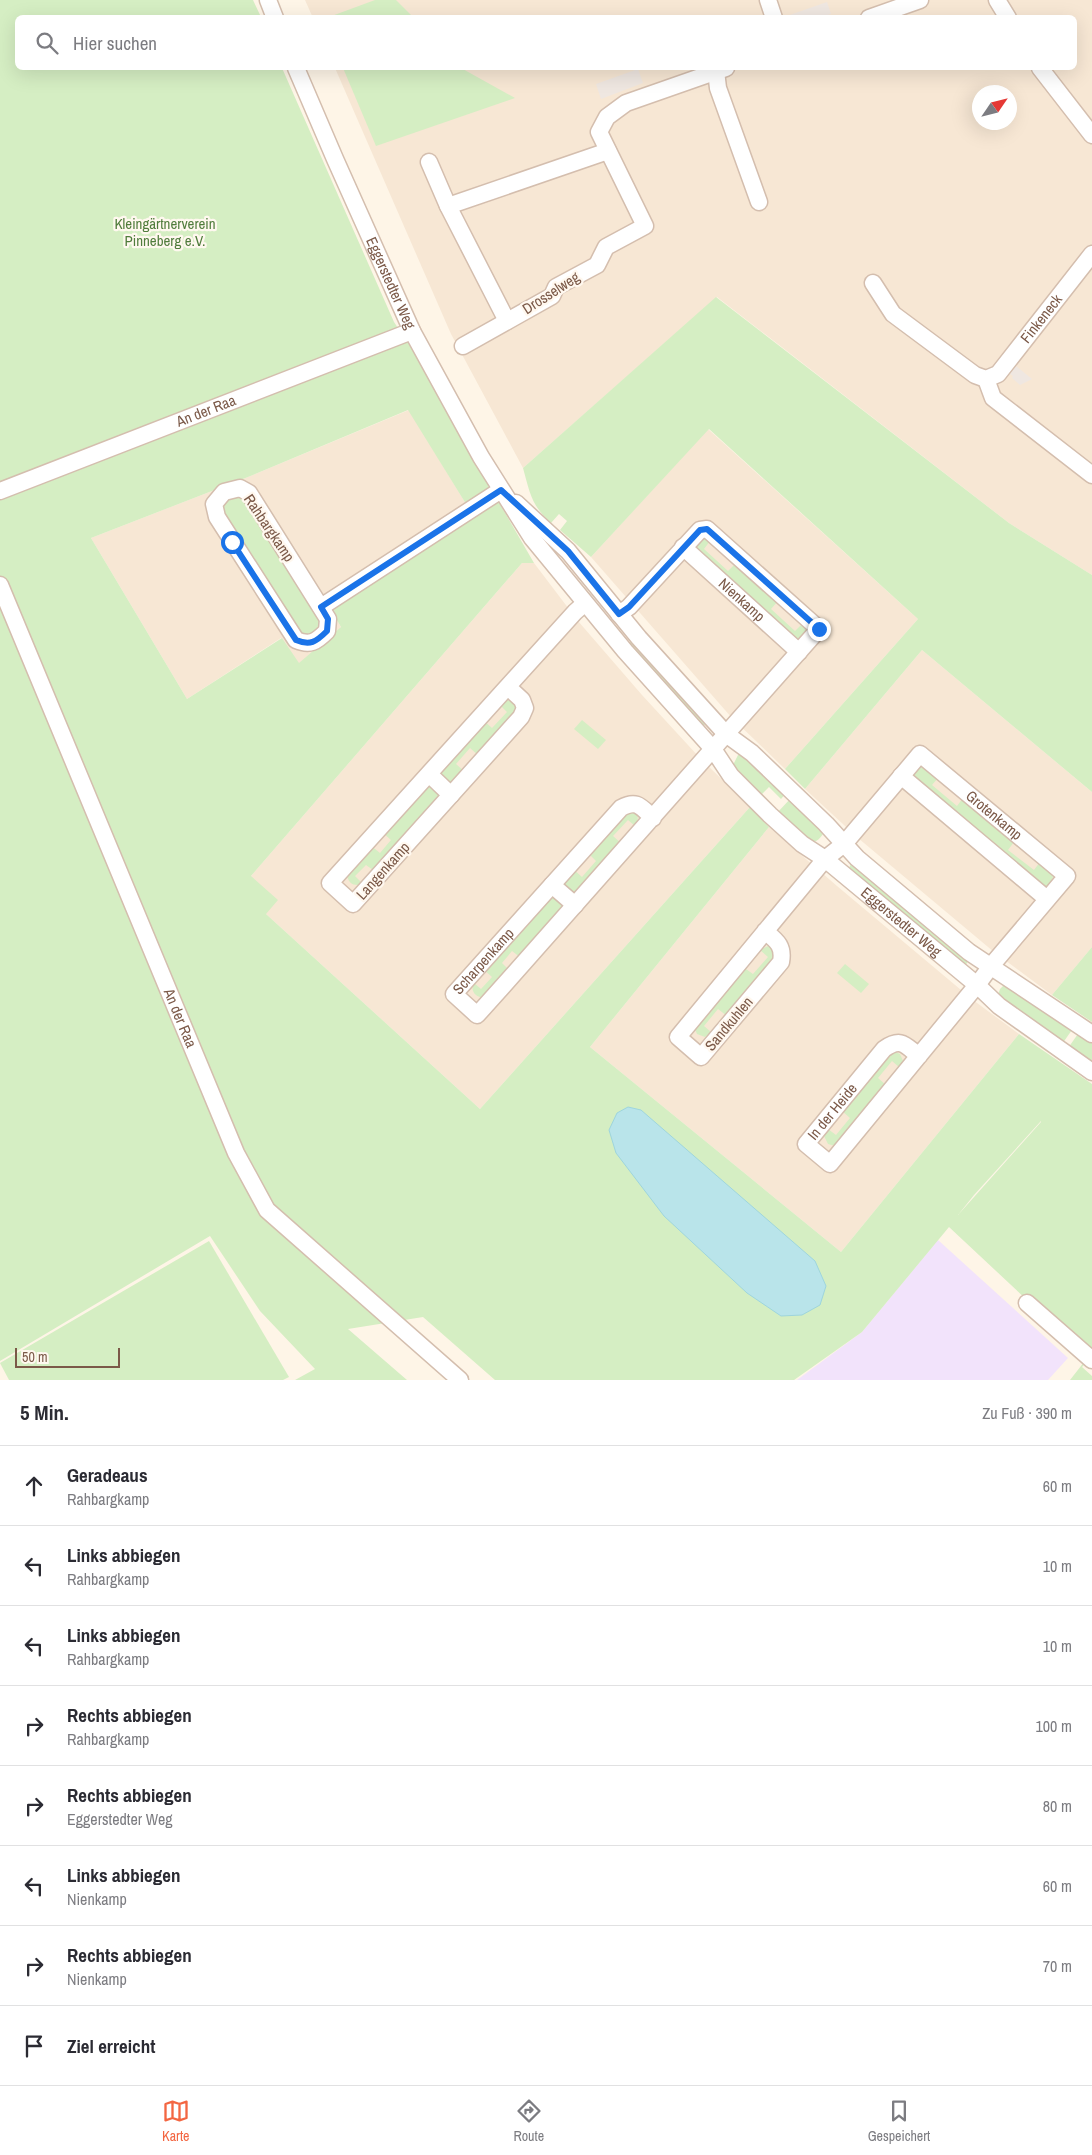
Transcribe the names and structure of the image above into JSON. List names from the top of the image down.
{
  "streets": {
    "street": [
      "Eggerstedter Weg",
      "Drosselweg",
      "Finkeneck",
      "An der Raa",
      "Rahbargkamp",
      "Nienkamp",
      "Grotenkamp",
      "Langenkamp",
      "Scharpenkamp",
      "Sandkuhlen",
      "In der Heide"
    ]
  },
  "crossings": [
    ["Eggerstedter Weg", "An der Raa"],
    ["Eggerstedter Weg", "Nienkamp"],
    ["Eggerstedter Weg", "Grotenkamp"],
    ["Eggerstedter Weg", "Langenkamp"],
    ["Eggerstedter Weg", "Scharpenkamp"],
    ["Eggerstedter Weg", "Sandkuhlen"],
    ["Eggerstedter Weg", "In der Heide"]
  ],
  "parks": ["Kleingärtnerverein Pinneberg e.V."],
  "scale_bar": "50 m",
  "north": "top right",
  "page": {
    "search": "Hier suchen",
    "scale": "50 m",
    "heading": ["5 Min.", "Zu Fuß · 390 m"],
    "list": [
      ["Geradeaus", "Rahbargkamp", "60 m"],
      ["Links abbiegen", "Rahbargkamp", "10 m"],
      ["Links abbiegen", "Rahbargkamp", "10 m"],
      ["Rechts abbiegen", "Rahbargkamp", "100 m"],
      ["Rechts abbiegen", "Eggerstedter Weg", "80 m"],
      ["Links abbiegen", "Nienkamp", "60 m"],
      ["Rechts abbiegen", "Nienkamp", "70 m"],
      "Ziel erreicht"
    ],
    "nav": ["Karte", "Route", "Gespeichert"]
  }
}
